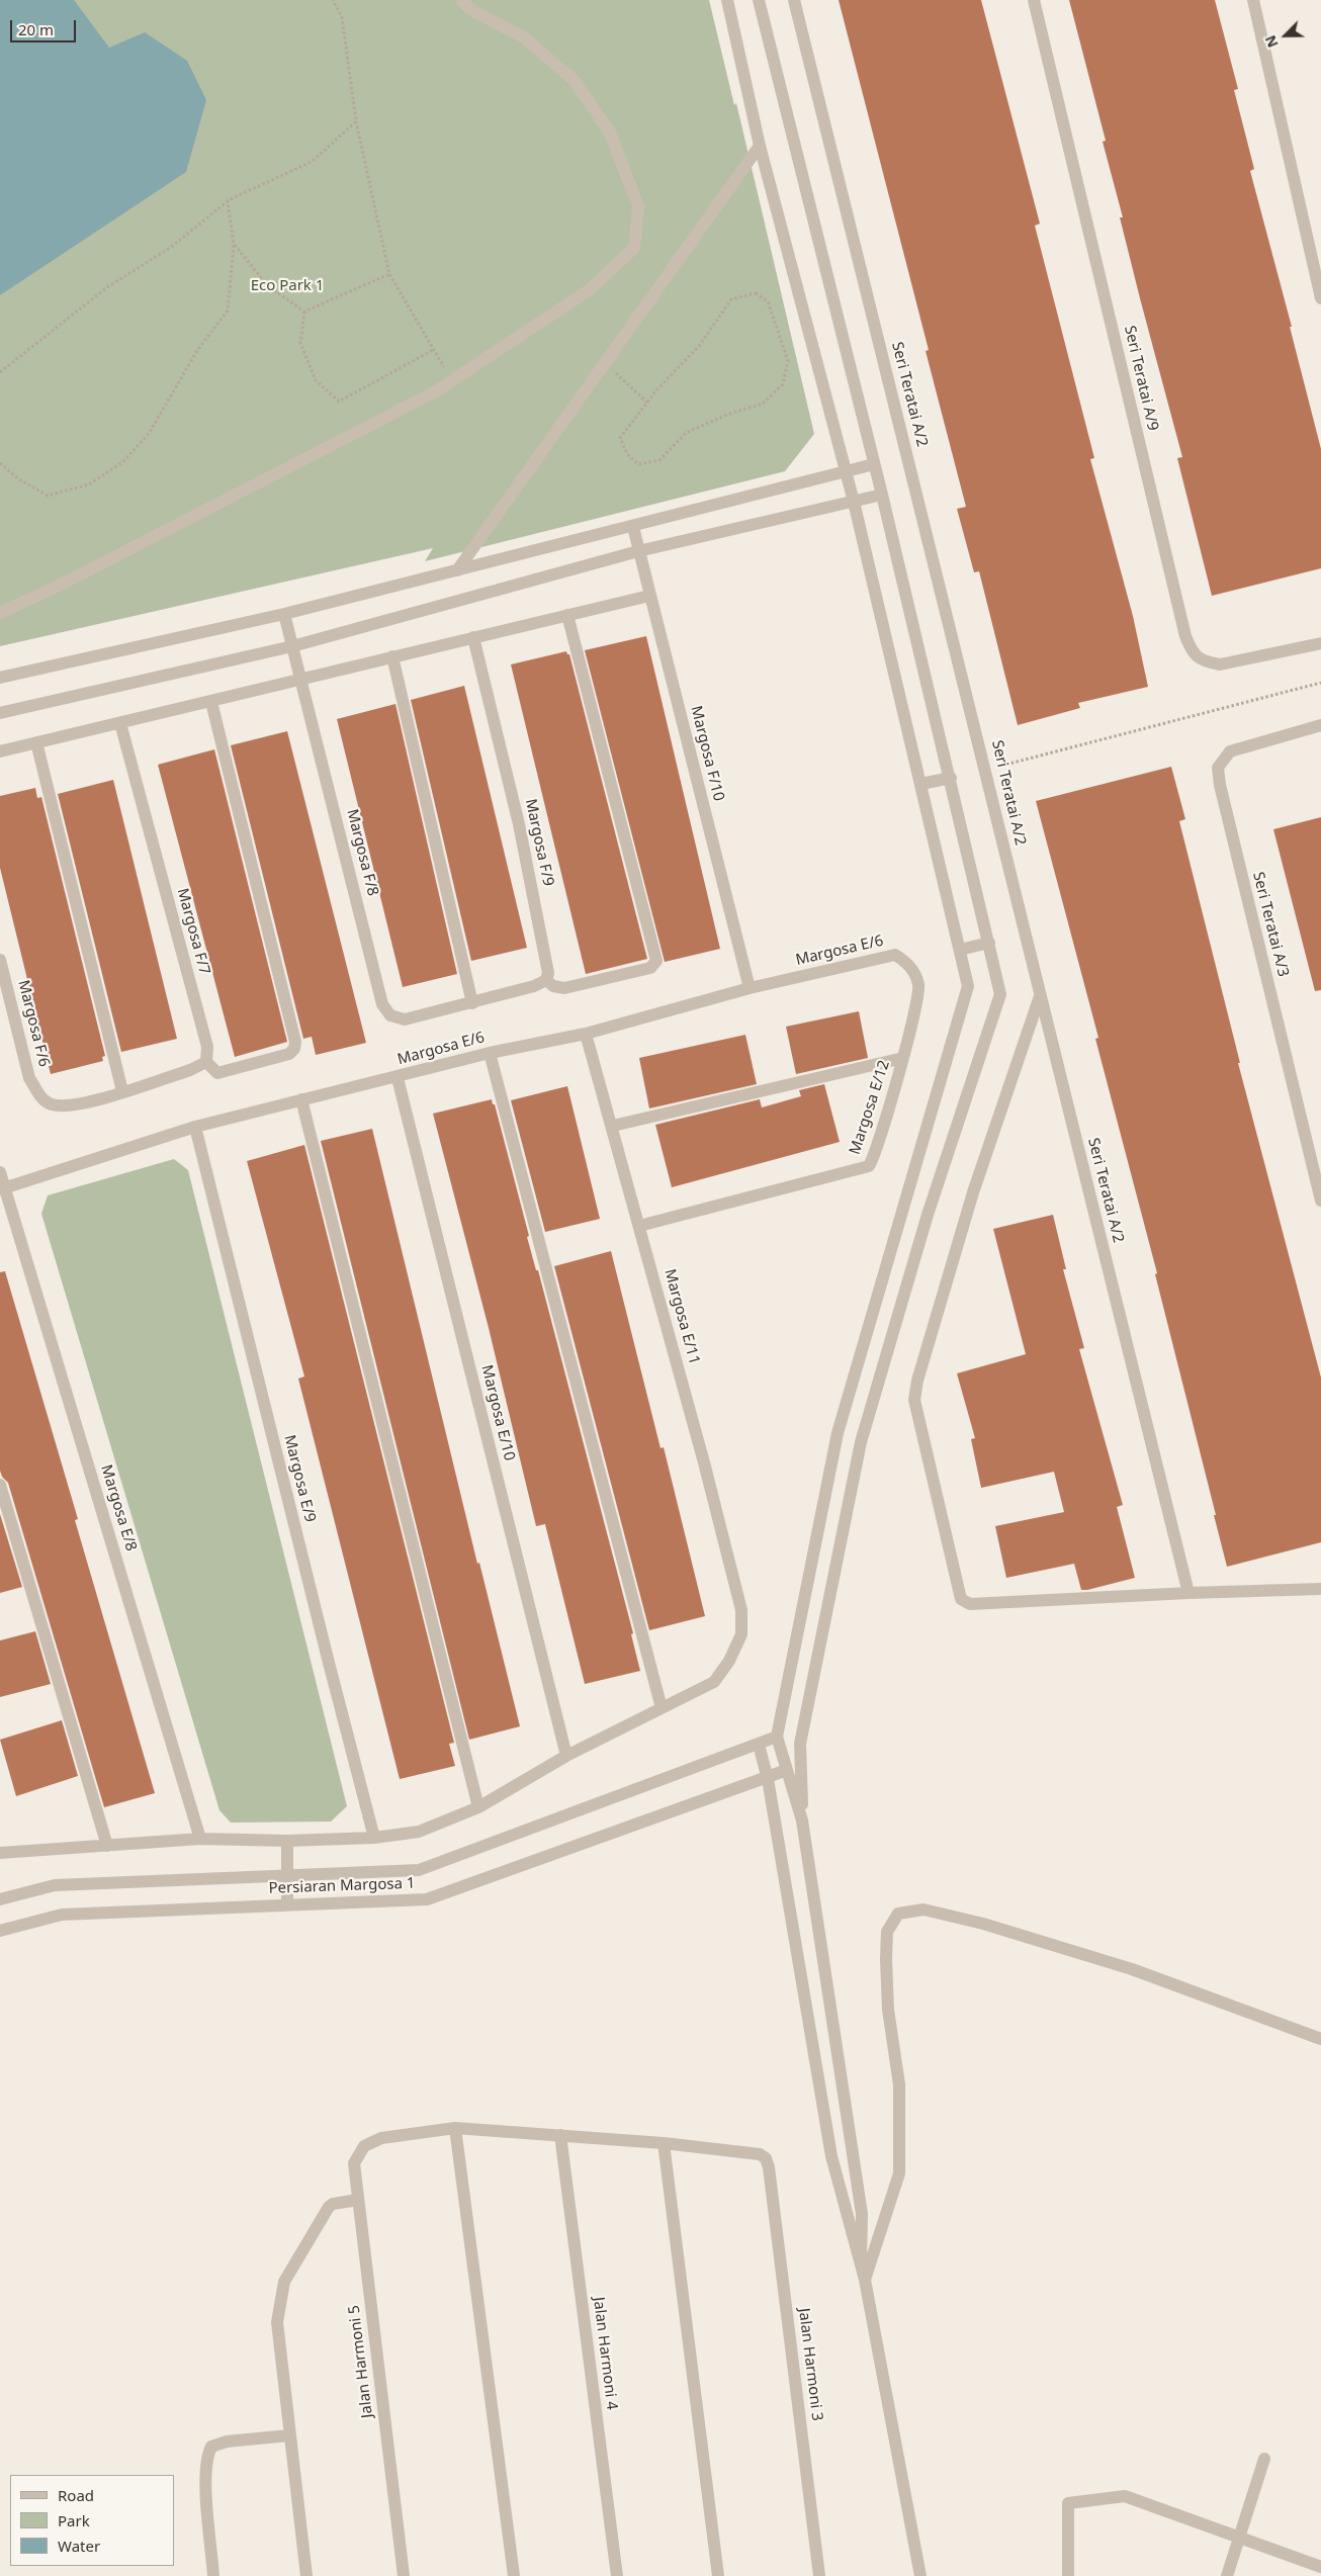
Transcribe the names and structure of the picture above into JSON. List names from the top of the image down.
{
  "streets": {
    "street": [
      "Seri Teratai A/9",
      "Seri Teratai A/2",
      "Margosa F/10",
      "Margosa F/9",
      "Margosa F/8",
      "Seri Teratai A/3",
      "Margosa F/7",
      "Margosa E/6",
      "Margosa F/6",
      "Margosa E/12",
      "Margosa E/11",
      "Margosa E/10",
      "Margosa E/9",
      "Margosa E/8",
      "Persiaran Margosa 1",
      "Jalan Harmoni 4",
      "Jalan Harmoni 5",
      "Jalan Harmoni 3"
    ]
  },
  "crossings": [
    ["Margosa F/10", "Margosa E/6"],
    ["Margosa E/6", "Margosa E/12"],
    ["Margosa E/6", "Margosa E/11"],
    ["Margosa E/6", "Margosa E/10"],
    ["Margosa E/6", "Margosa E/9"],
    ["Margosa E/6", "Margosa E/8"],
    ["Margosa E/12", "Margosa E/11"],
    ["Margosa E/11", "Margosa E/10"],
    ["Margosa E/11", "Margosa E/9"],
    ["Margosa E/11", "Margosa E/8"]
  ],
  "parks": ["Eco Park 1"],
  "legend": ["Road", "Park", "Water"],
  "scale_bar": "20 m",
  "north": "bottom left"
}
